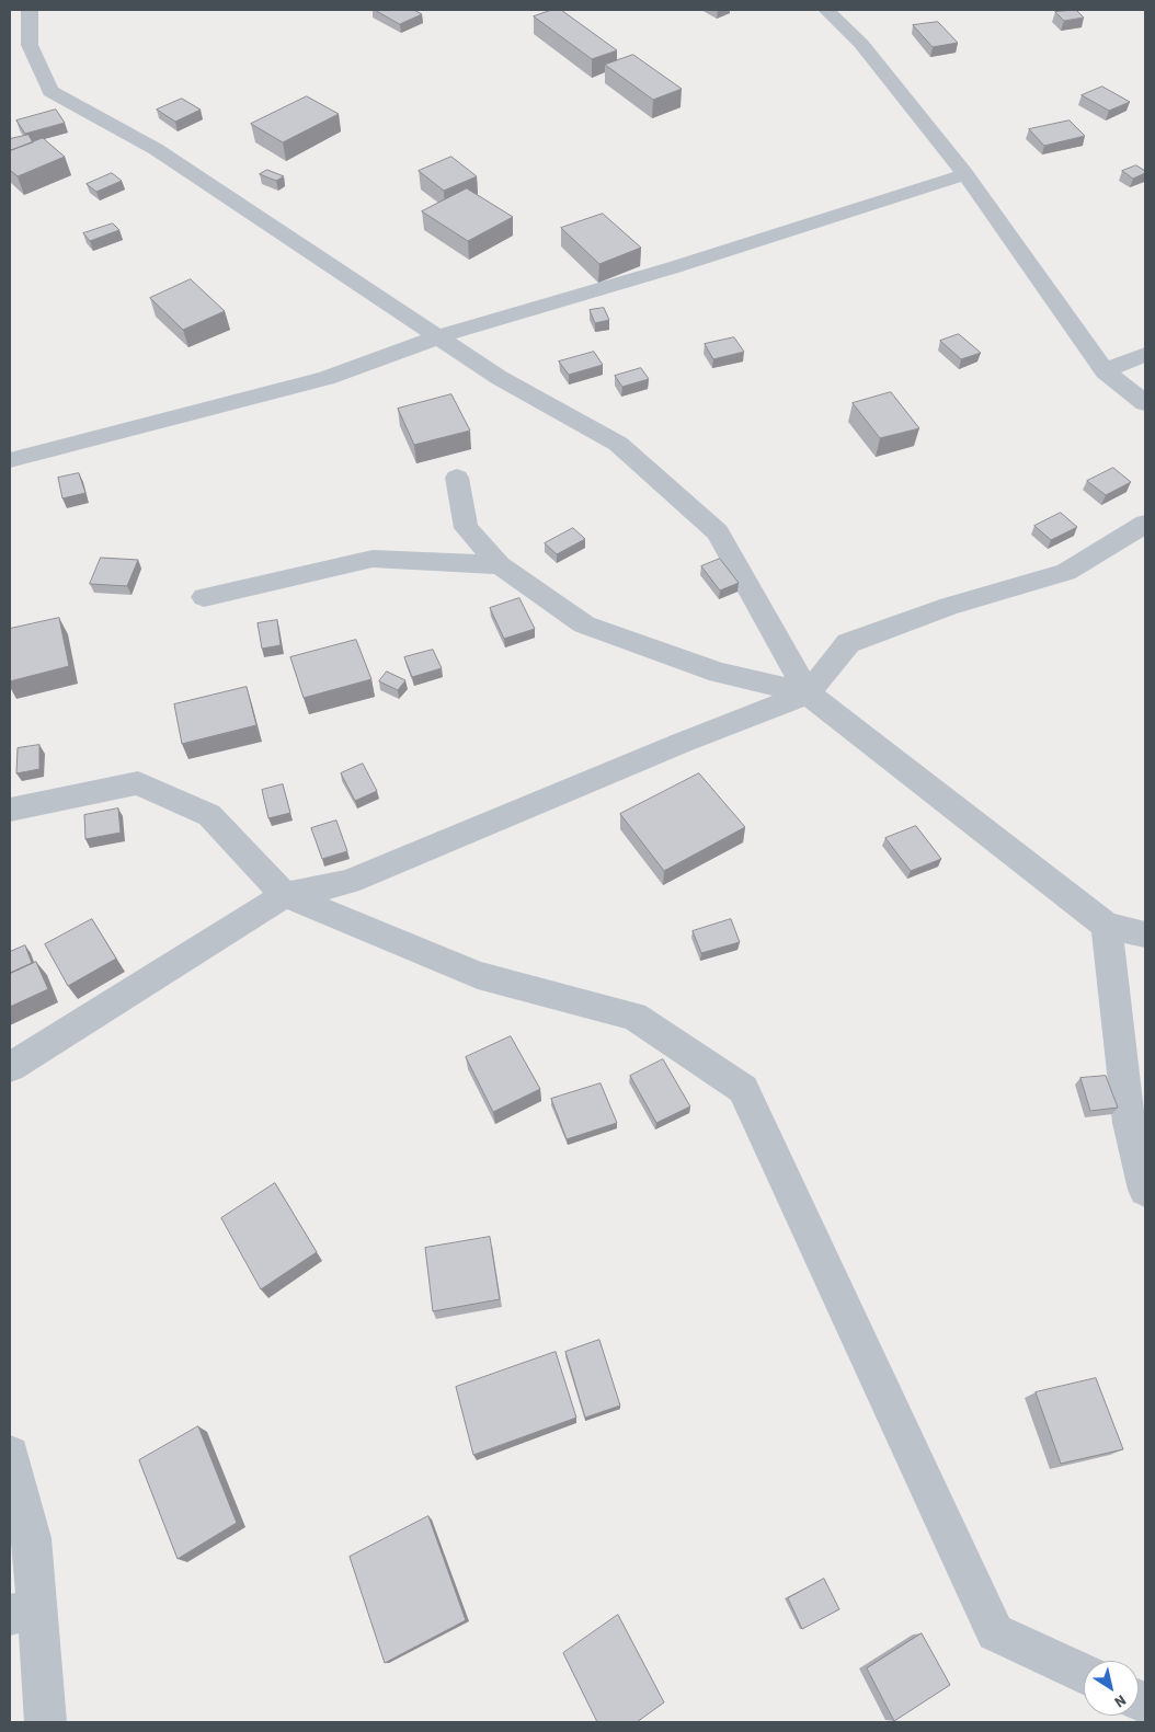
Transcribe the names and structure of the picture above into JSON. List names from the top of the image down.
{
  "north": "bottom right"
}
